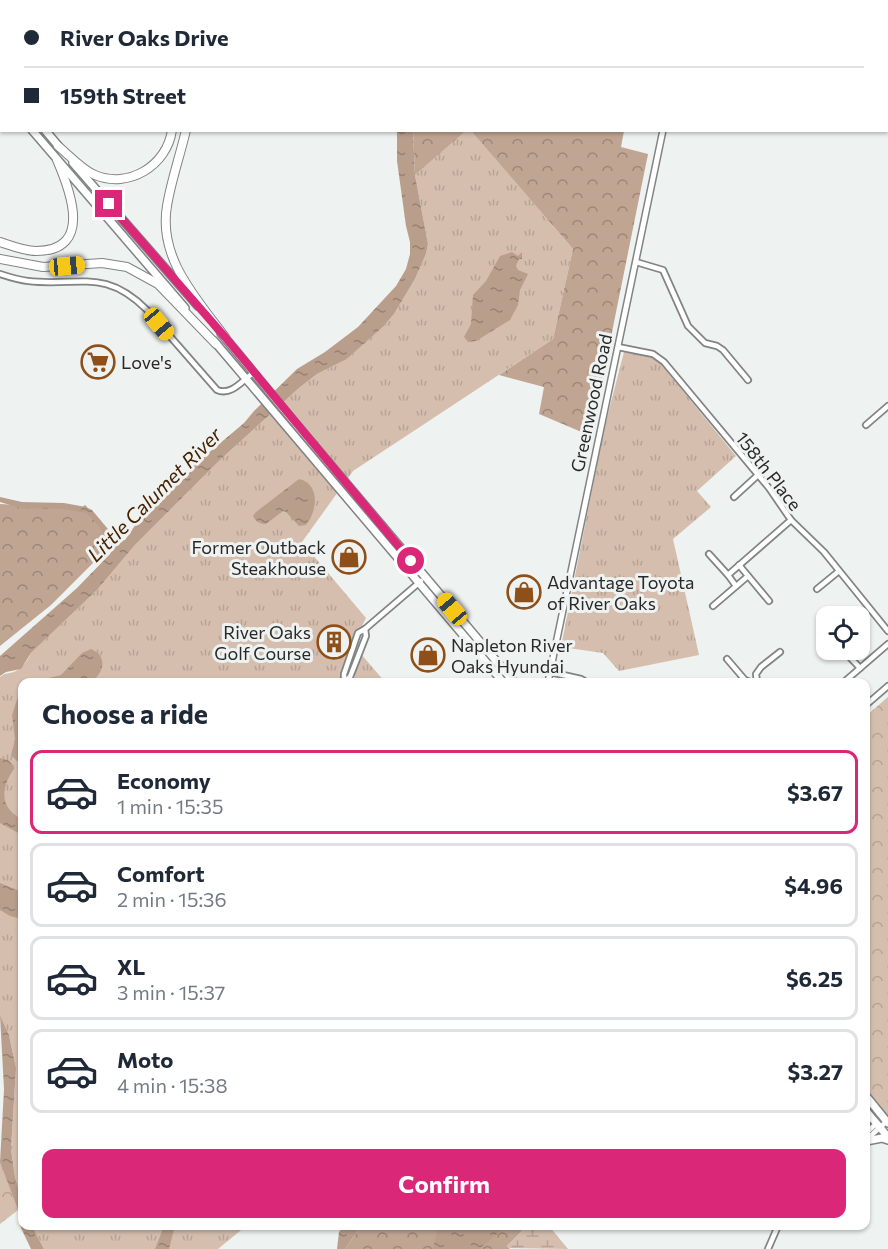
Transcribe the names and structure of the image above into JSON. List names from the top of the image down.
{
  "streets": {
    "street": ["Greenwood Road", "158th Place"]
  },
  "crossings": [
    ["Greenwood Road", "158th Place"]
  ],
  "water": ["Little Calumet River"],
  "places": {
    "supermarket": ["Love's"],
    "shop": ["Former Outback Steakhouse", "Advantage Toyota of River Oaks", "Napleton River Oaks Hyundai"],
    "building": ["River Oaks Golf Course"]
  },
  "page": {
    "banner": ["River Oaks Drive", "159th Street"],
    "heading": "Choose a ride",
    "list": [
      {
        "name": "Economy",
        "note": "1 min · 15:35",
        "value": "$3.67"
      },
      {
        "name": "Comfort",
        "note": "2 min · 15:36",
        "value": "$4.96"
      },
      {
        "name": "XL",
        "note": "3 min · 15:37",
        "value": "$6.25"
      },
      {
        "name": "Moto",
        "note": "4 min · 15:38",
        "value": "$3.27"
      }
    ],
    "buttons": "Confirm"
  }
}
